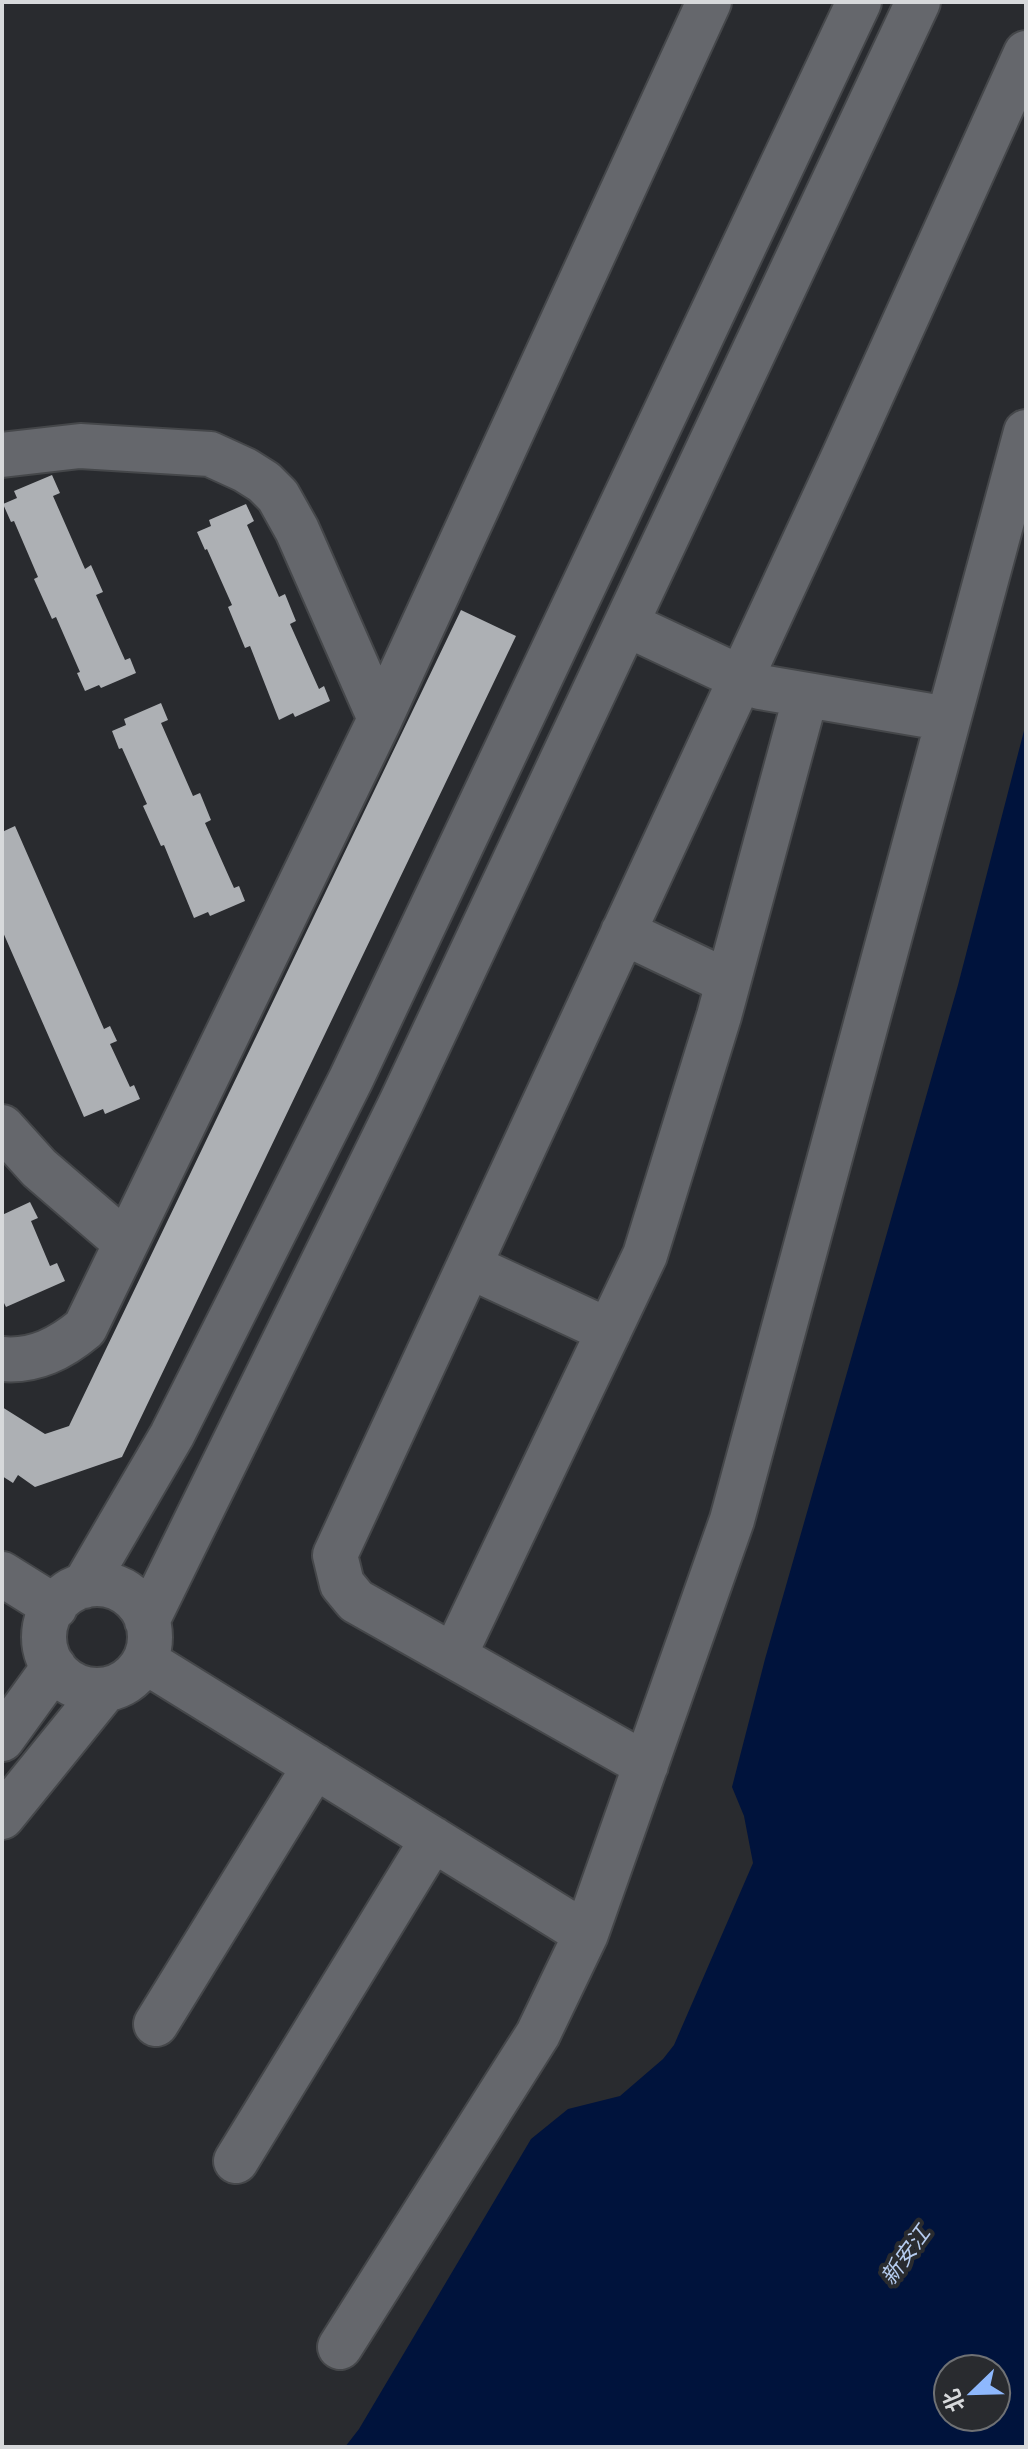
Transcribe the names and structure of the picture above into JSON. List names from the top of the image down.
{
  "water": ["新安江"],
  "north": "bottom left"
}
